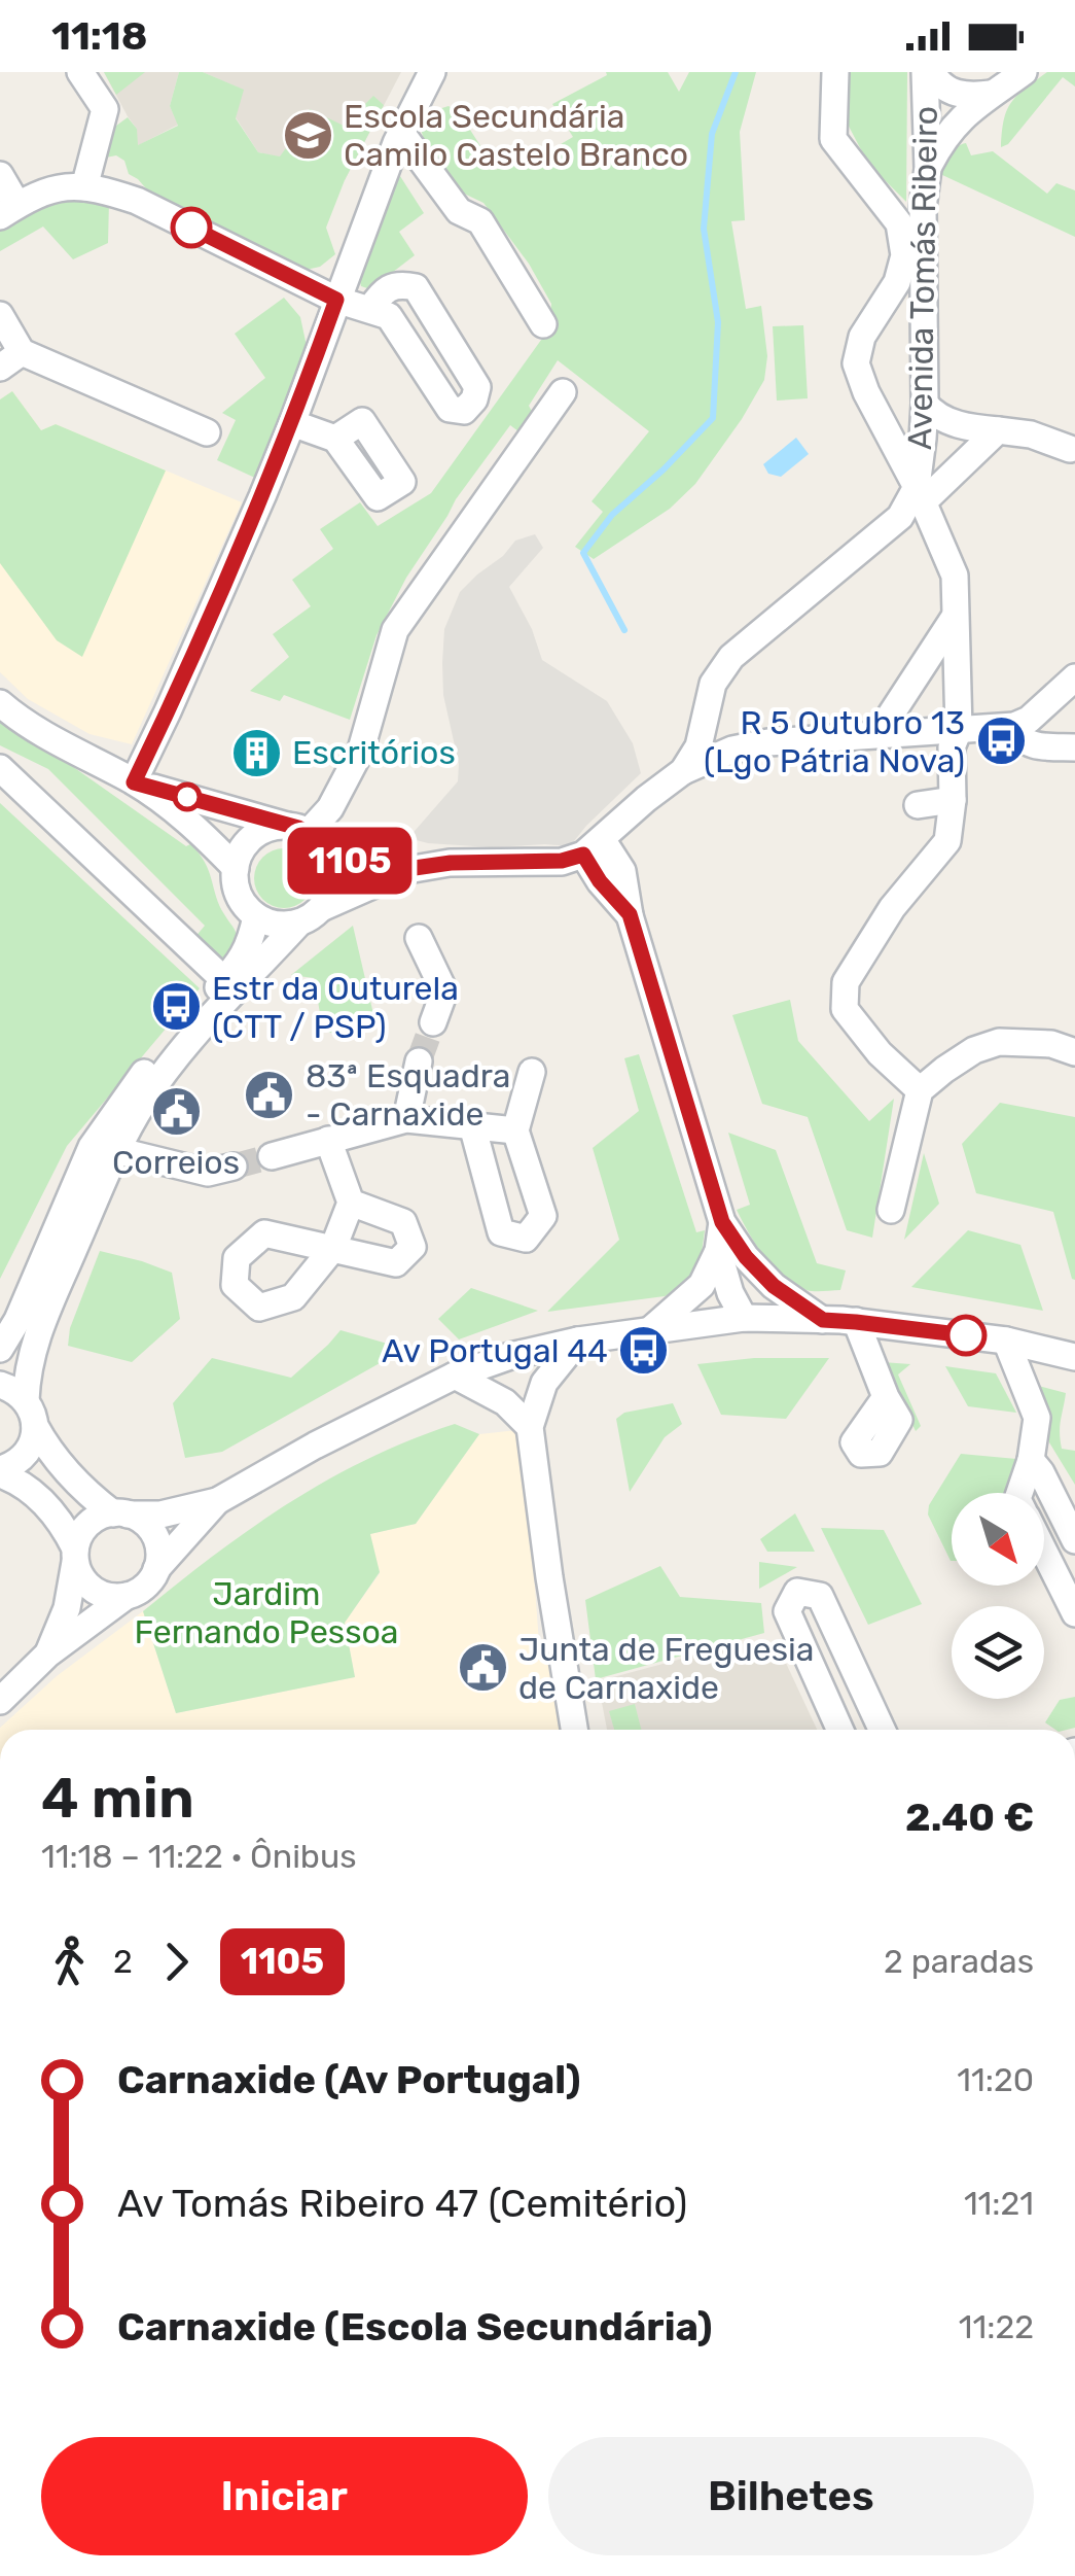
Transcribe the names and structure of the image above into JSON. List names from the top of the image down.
{
  "streets": {
    "street": ["Avenida Tomás Ribeiro"]
  },
  "parks": ["Jardim Fernando Pessoa"],
  "places": {
    "school or university": ["Escola Secundária Camilo Castelo Branco"],
    "bus stop": ["R 5 Outubro 13 (Lgo Pátria Nova)", "Estr da Outurela (CTT / PSP)", "Av Portugal 44"],
    "building": ["Escritórios"],
    "public building": ["83ª Esquadra - Carnaxide", "Correios", "Junta de Freguesia de Carnaxide"]
  },
  "lines": ["bus line 1105"],
  "north": "bottom right",
  "page": {
    "status": "11:18",
    "on_map": "1105",
    "heading": ["4 min", "11:18 – 11:22 · Ônibus", "2.40 €"],
    "legs": ["2", "1105", "2 paradas"],
    "list": [
      {
        "name": "Carnaxide (Av Portugal)",
        "value": "11:20"
      },
      {
        "name": "Av Tomás Ribeiro 47 (Cemitério)",
        "value": "11:21"
      },
      {
        "name": "Carnaxide (Escola Secundária)",
        "value": "11:22"
      }
    ],
    "buttons": ["Iniciar", "Bilhetes"]
  }
}
